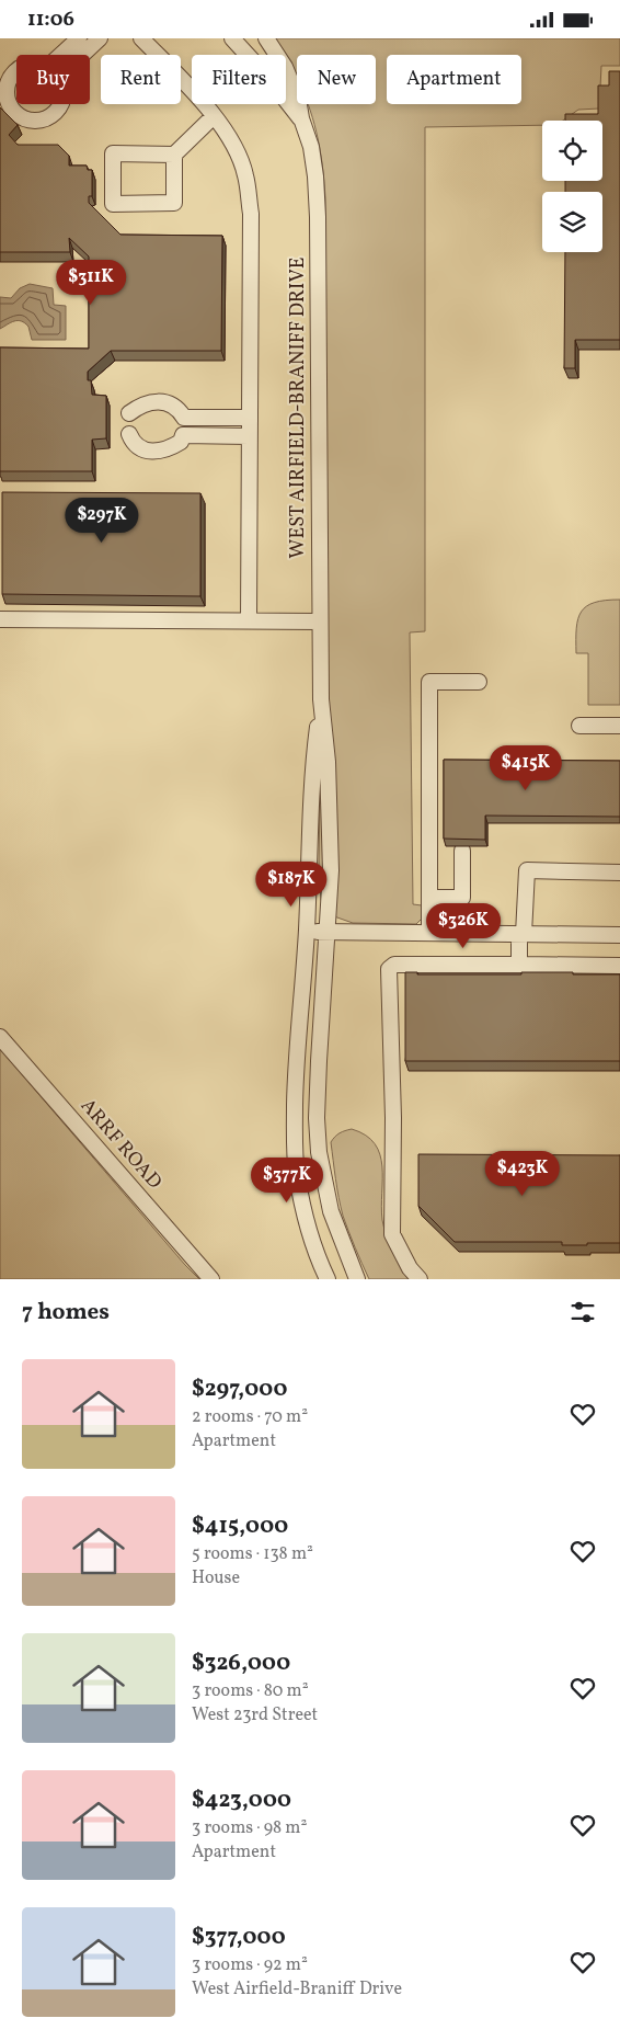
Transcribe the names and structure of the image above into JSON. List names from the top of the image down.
{
  "streets": {
    "street": ["WEST AIRFIELD-BRANIFF DRIVE", "ARRF ROAD"]
  },
  "page": {
    "status": "11:06",
    "chip": [
      "Buy",
      "Rent",
      "Filters",
      "New",
      "Apartment"
    ],
    "price": [
      "$311K",
      "$297K",
      "$415K",
      "$187K",
      "$326K",
      "$423K",
      "$377K"
    ],
    "heading": "7 homes",
    "list": [
      {
        "name": "$297,000",
        "note": "2 rooms · 70 m² · Apartment"
      },
      {
        "name": "$415,000",
        "note": "5 rooms · 138 m² · House"
      },
      {
        "name": "$326,000",
        "note": "3 rooms · 80 m² · West 23rd Street"
      },
      {
        "name": "$423,000",
        "note": "3 rooms · 98 m² · Apartment"
      },
      {
        "name": "$377,000",
        "note": "3 rooms · 92 m² · West Airfield-Braniff Drive"
      }
    ]
  }
}
